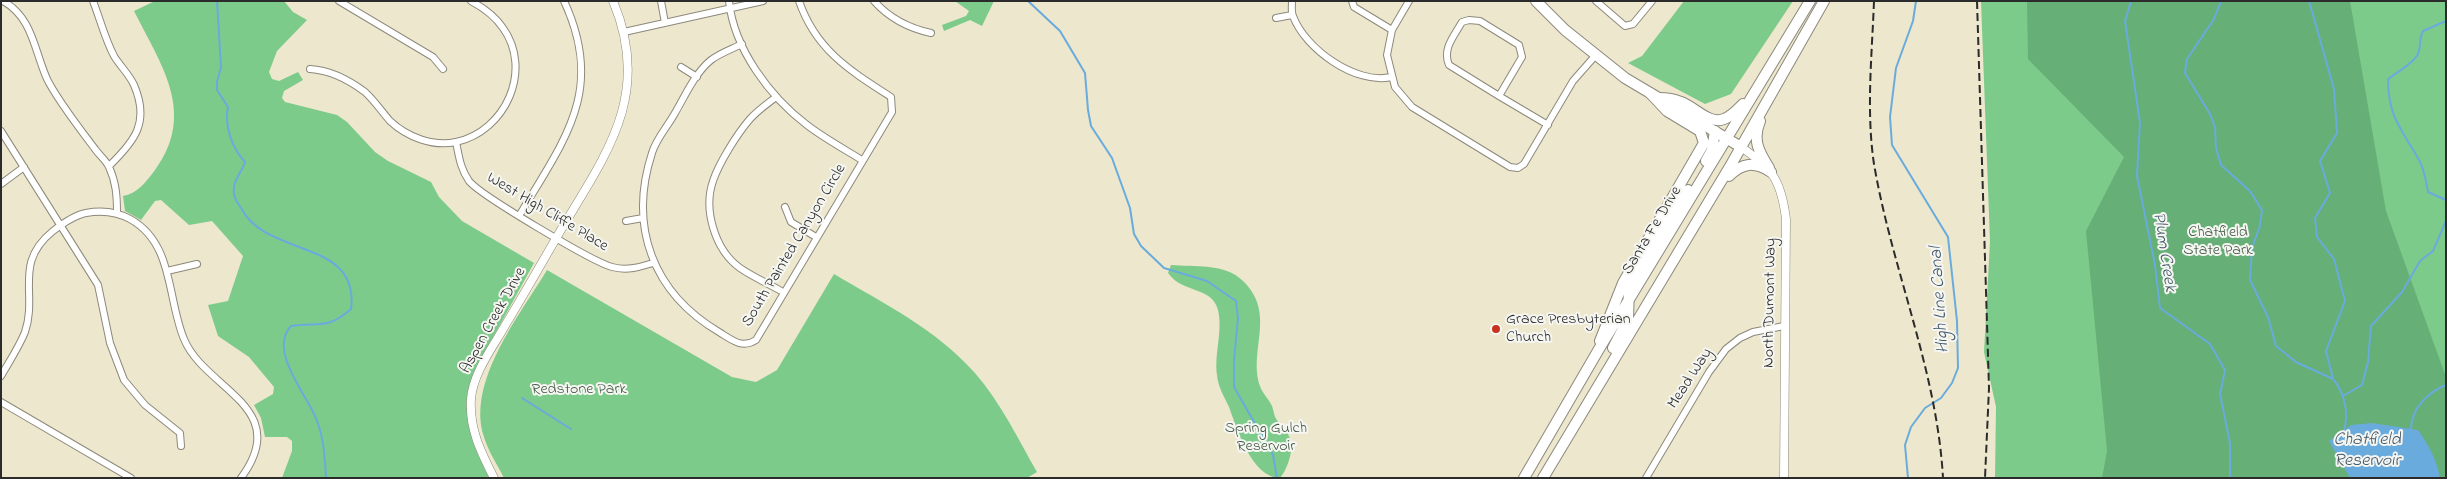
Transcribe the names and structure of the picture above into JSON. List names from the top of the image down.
{
  "streets": {
    "main road": ["Santa Fe Drive"],
    "street": [
      "West High Cliffe Place",
      "South Painted Canyon Circle",
      "North Dumont Way",
      "Aspen Creek Drive",
      "Mead Way"
    ]
  },
  "crossings": [
    ["West High Cliffe Place", "South Painted Canyon Circle"],
    ["West High Cliffe Place", "Aspen Creek Drive"],
    ["North Dumont Way", "Mead Way"]
  ],
  "water": ["Plum Creek", "High Line Canal", "Chatfield Reservoir"],
  "parks": ["Chatfield State Park", "Redstone Park", "Spring Gulch Reservoir"],
  "places": ["Grace Presbyterian Church"]
}
